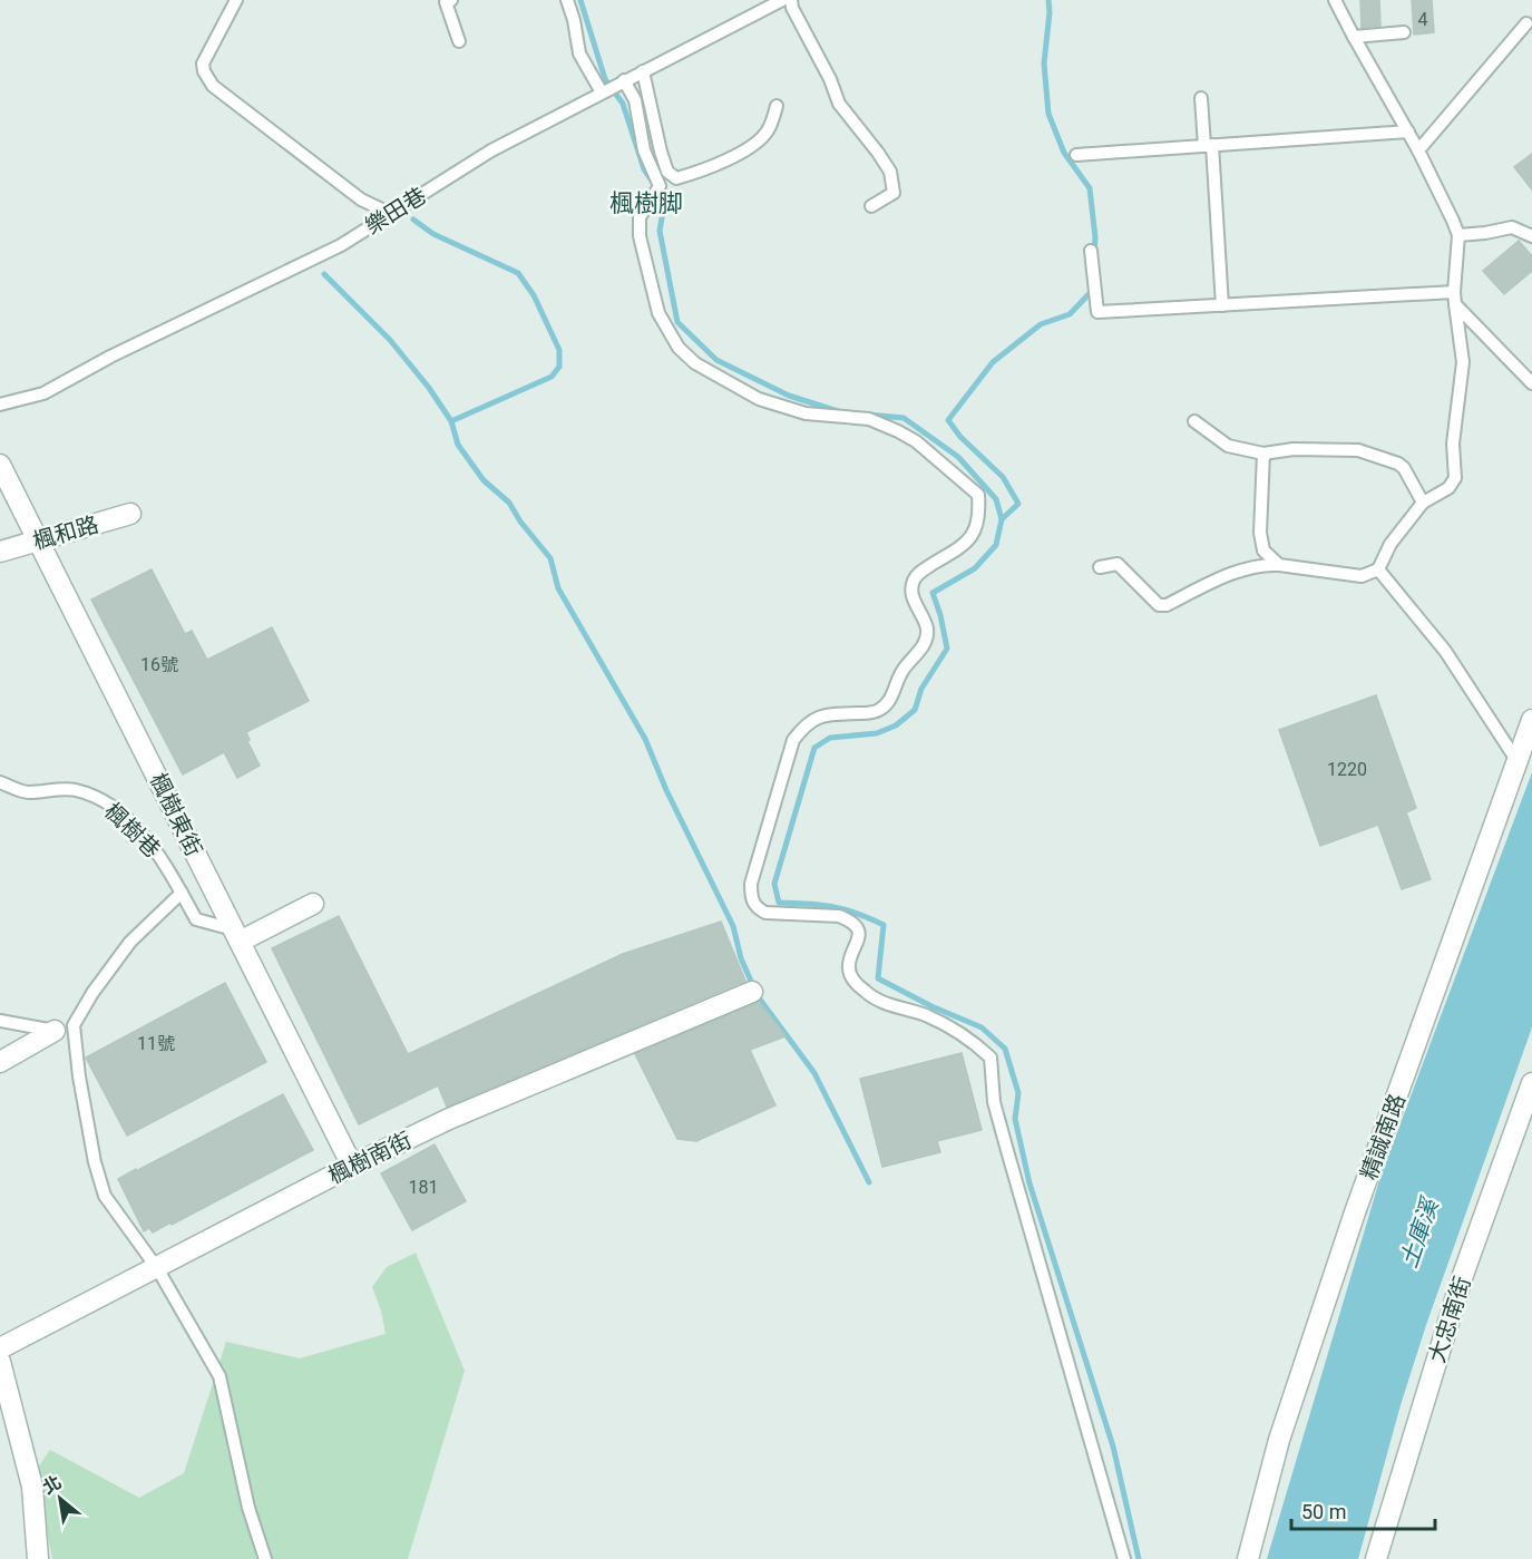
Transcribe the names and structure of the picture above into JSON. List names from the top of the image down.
{
  "streets": {
    "street": [
      "楓和路",
      "楓樹東街",
      "精誠南路",
      "楓樹南街",
      "大忠南街"
    ],
    "lane": ["樂田巷", "楓樹巷"]
  },
  "crossings": [
    ["楓和路", "楓樹東街"],
    ["楓樹東街", "楓樹巷"],
    ["楓樹東街", "楓樹南街"]
  ],
  "districts": ["楓樹脚"],
  "water": ["土庫溪"],
  "house_numbers": [
    "4",
    "16號",
    "1220",
    "11號",
    "181"
  ],
  "scale_bar": "50 m",
  "north": "top left"
}
